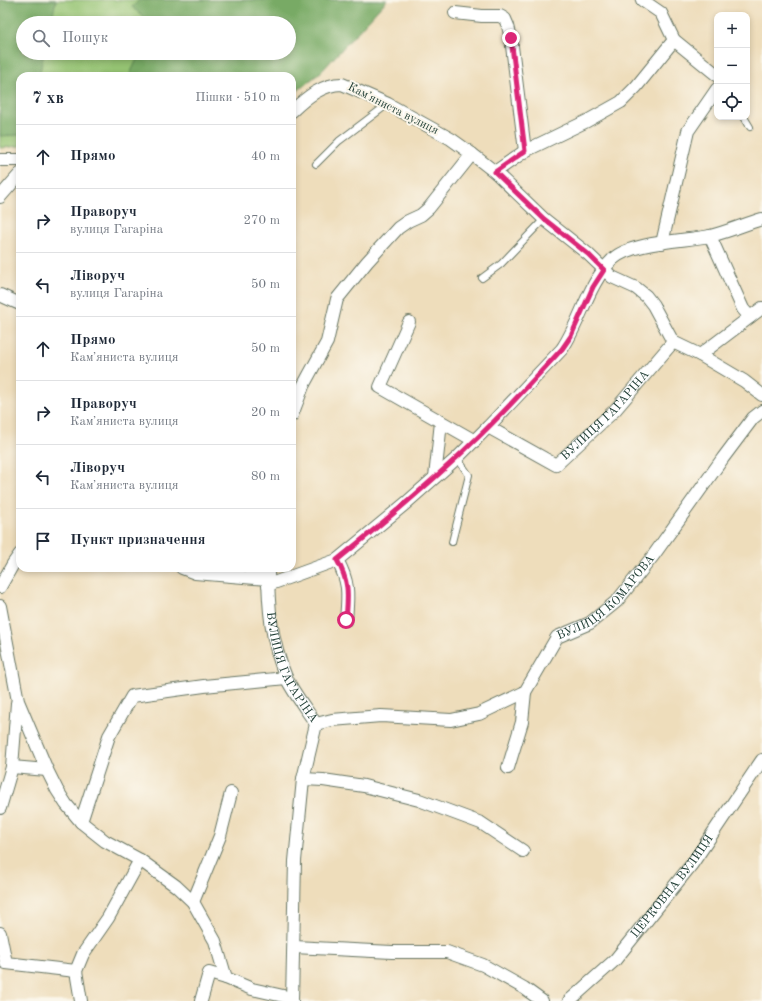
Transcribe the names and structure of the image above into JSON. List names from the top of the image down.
{
  "streets": {
    "street": [
      "Камʼяниста вулиця",
      "ВУЛИЦЯ ГАГАРІНА",
      "ВУЛИЦЯ КОМАРОВА",
      "ЦЕРКОВНА ВУЛИЦЯ"
    ]
  },
  "page": {
    "map_buttons": ["+", "−"],
    "search": "Пошук",
    "heading": ["7 хв", "Пішки · 510 m"],
    "list": [
      ["Прямо", "40 m"],
      ["Праворуч", "вулиця Гагаріна", "270 m"],
      ["Ліворуч", "вулиця Гагаріна", "50 m"],
      ["Прямо", "Камʼяниста вулиця", "50 m"],
      ["Праворуч", "Камʼяниста вулиця", "20 m"],
      ["Ліворуч", "Камʼяниста вулиця", "80 m"],
      "Пункт призначення"
    ]
  }
}
